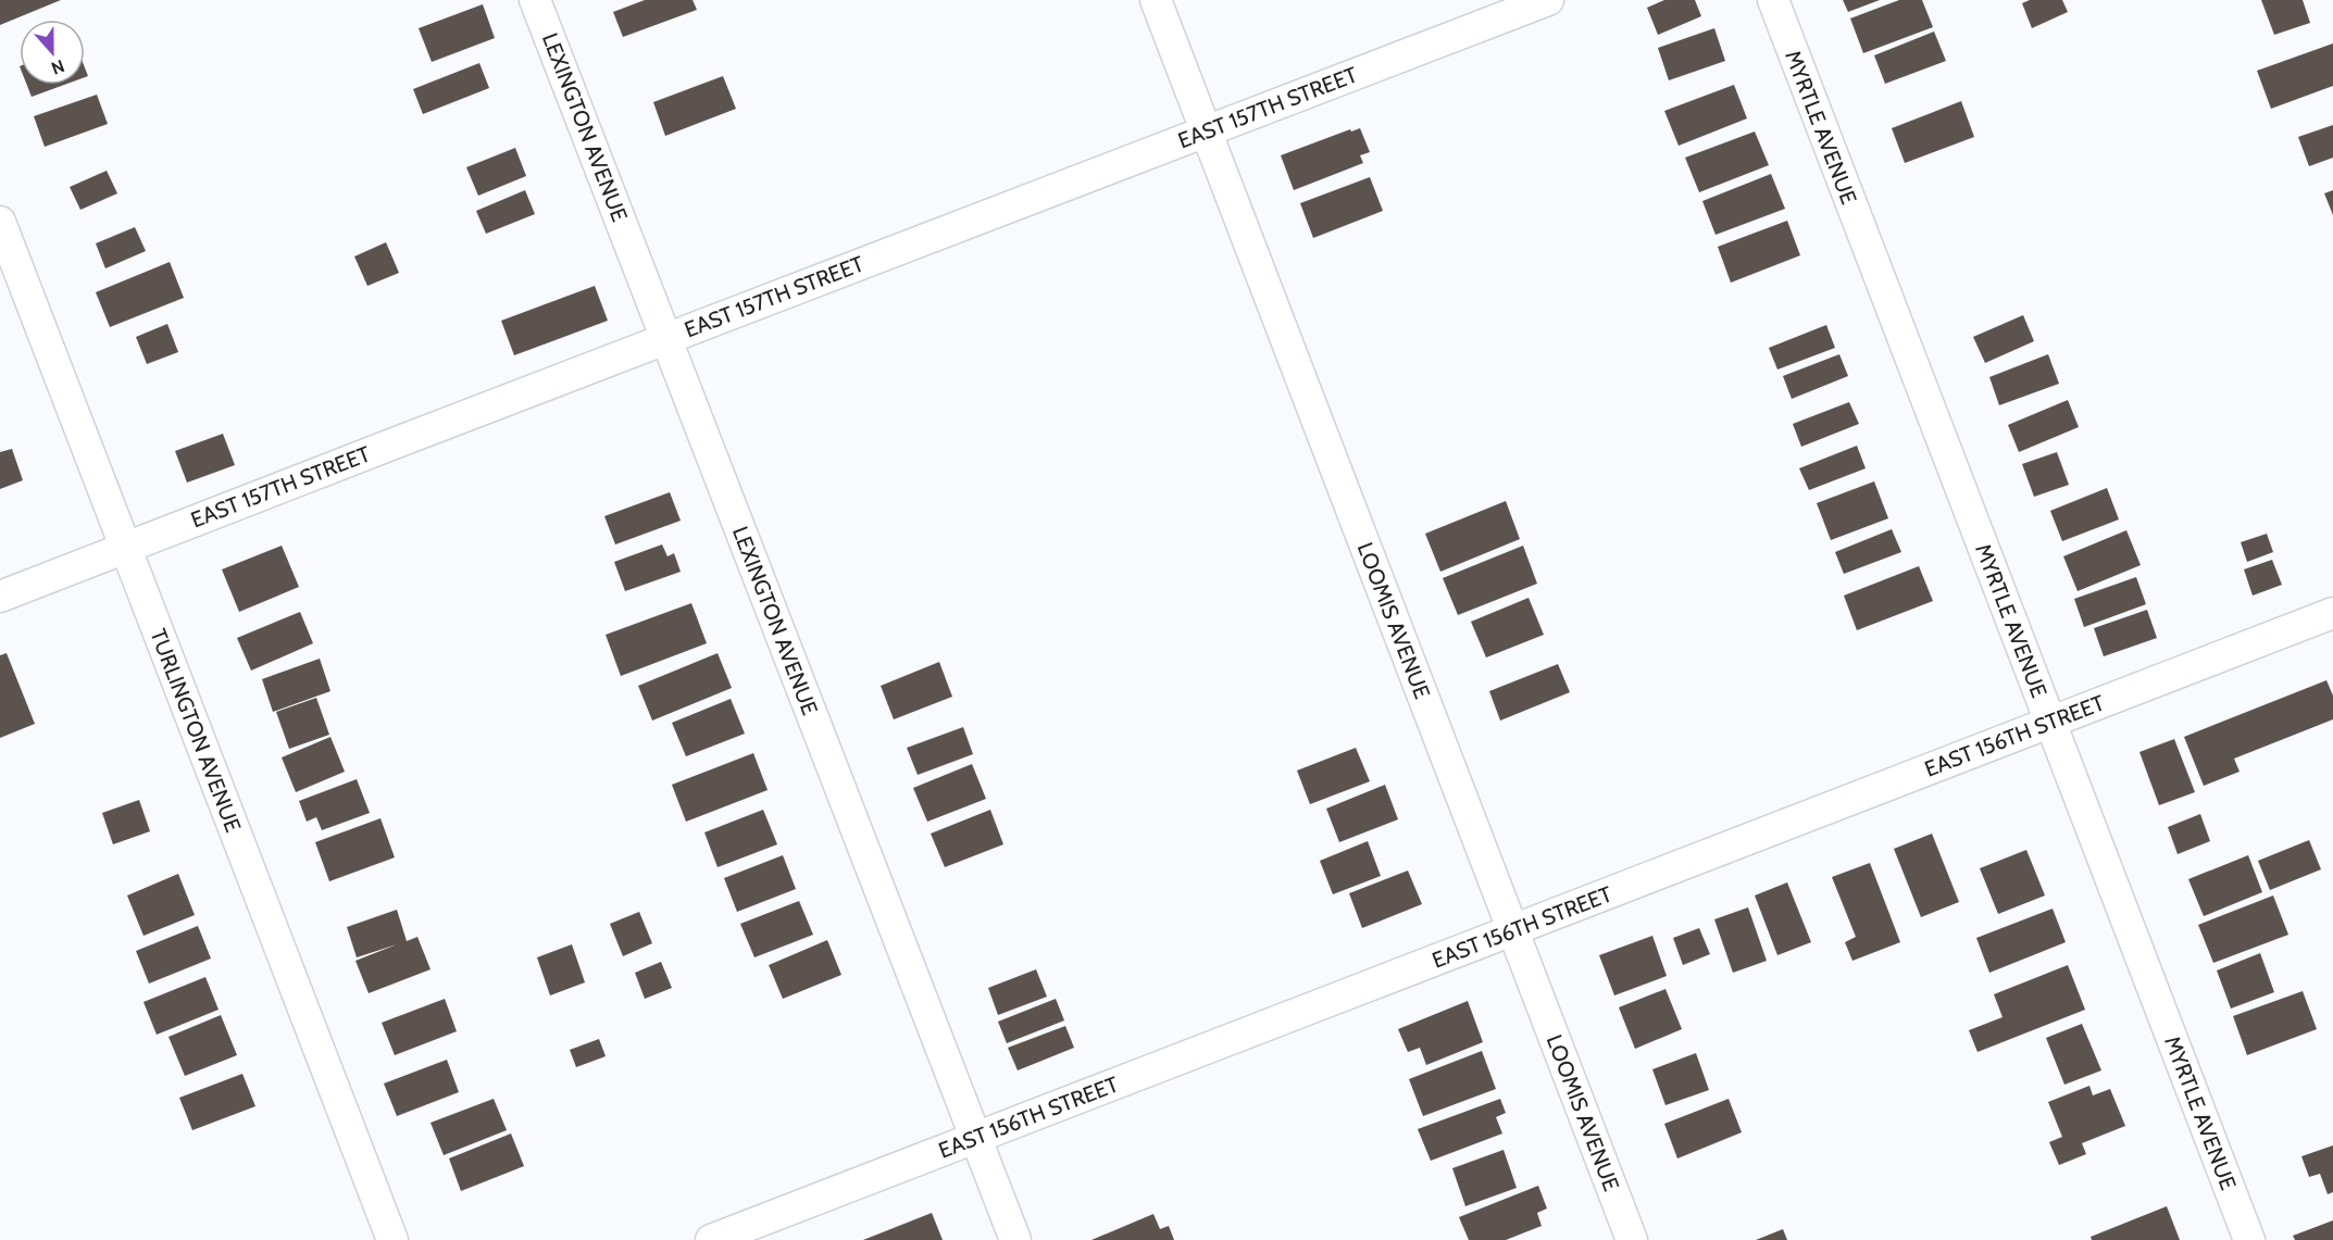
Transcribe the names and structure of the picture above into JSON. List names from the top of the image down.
{
  "streets": {
    "street": [
      "EAST 157TH STREET",
      "LEXINGTON AVENUE",
      "MYRTLE AVENUE",
      "LOOMIS AVENUE",
      "TURLINGTON AVENUE",
      "EAST 156TH STREET"
    ]
  },
  "crossings": [
    ["EAST 157TH STREET", "LEXINGTON AVENUE"],
    ["EAST 157TH STREET", "LOOMIS AVENUE"],
    ["EAST 157TH STREET", "TURLINGTON AVENUE"],
    ["LEXINGTON AVENUE", "EAST 156TH STREET"],
    ["MYRTLE AVENUE", "EAST 156TH STREET"],
    ["LOOMIS AVENUE", "EAST 156TH STREET"]
  ],
  "north": "bottom"
}
